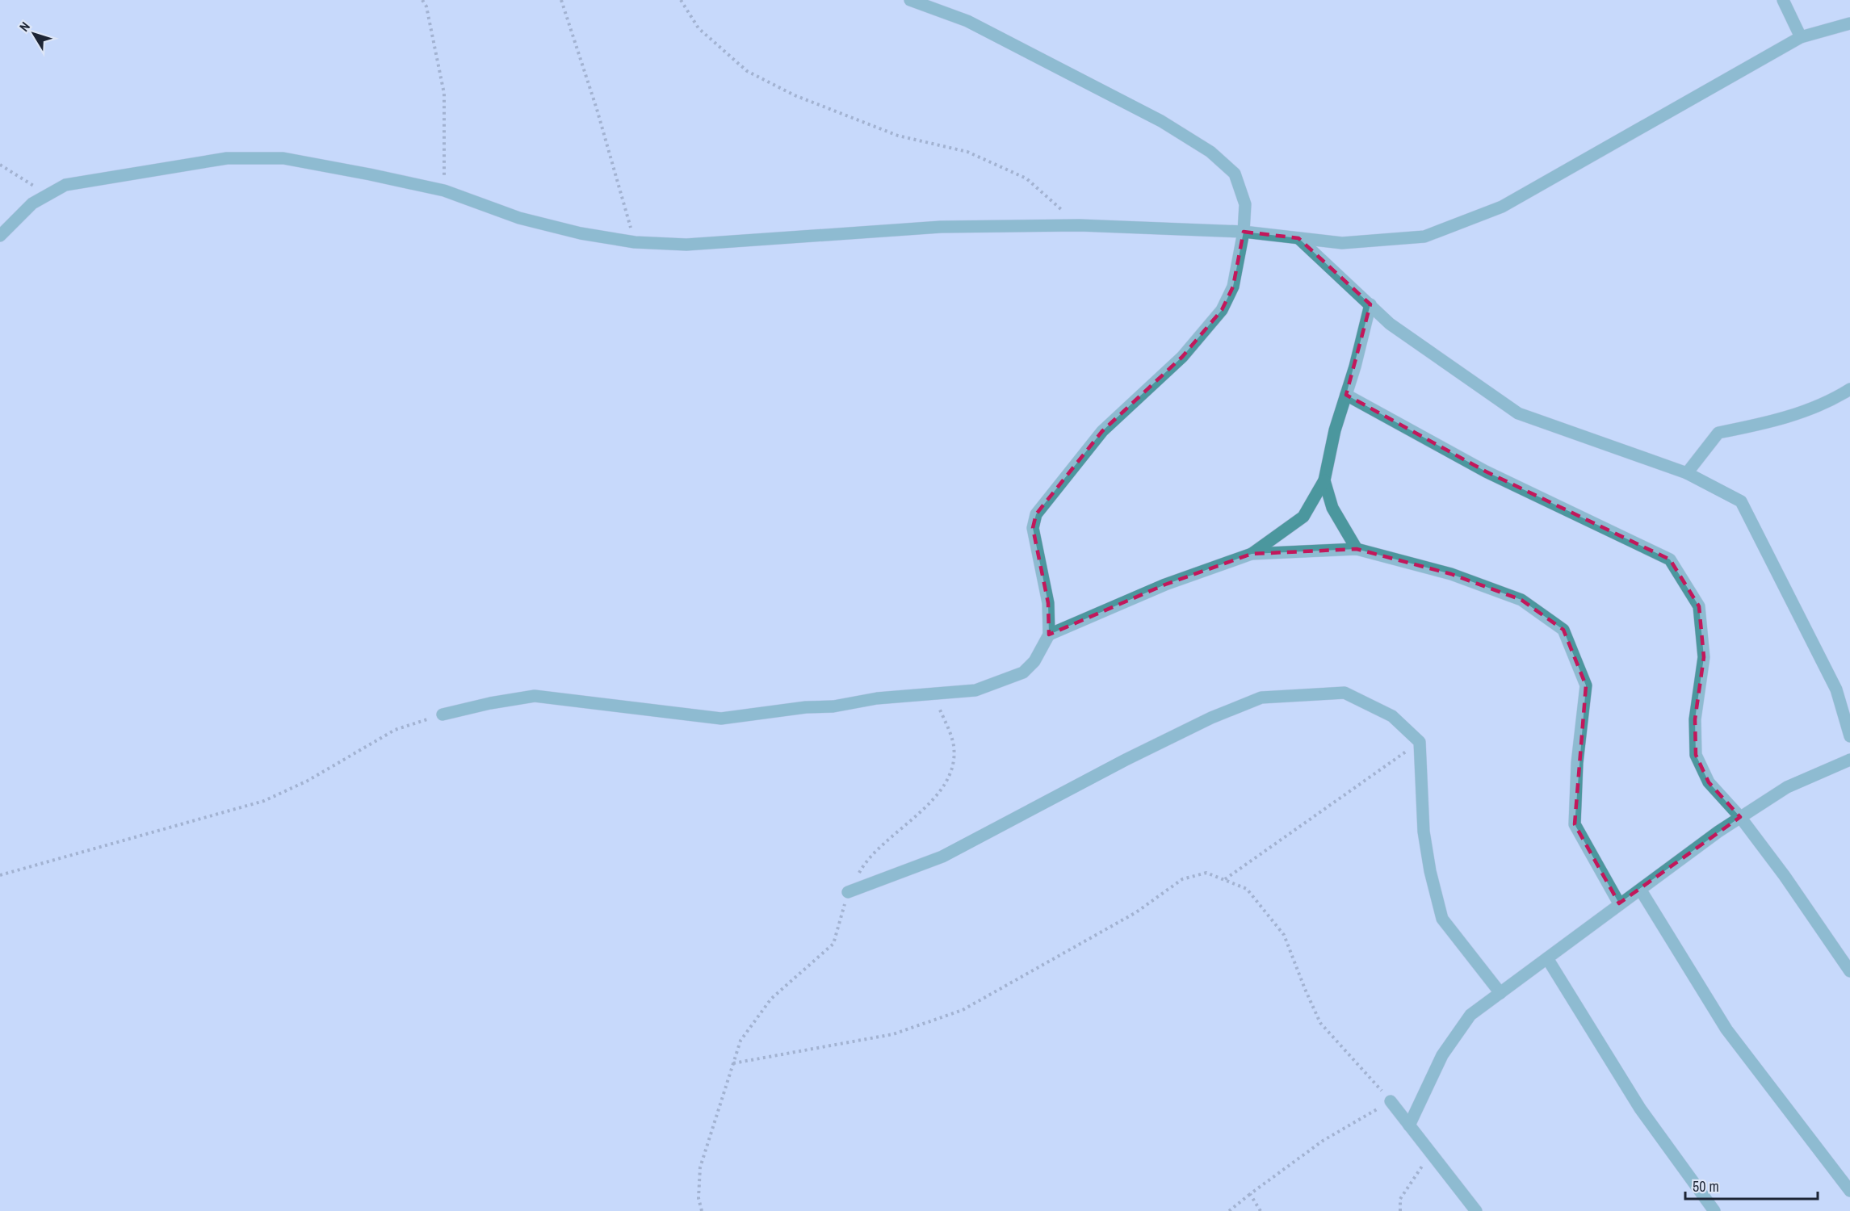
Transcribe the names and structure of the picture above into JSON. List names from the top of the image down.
{
  "scale_bar": "50 m",
  "north": "top left"
}
